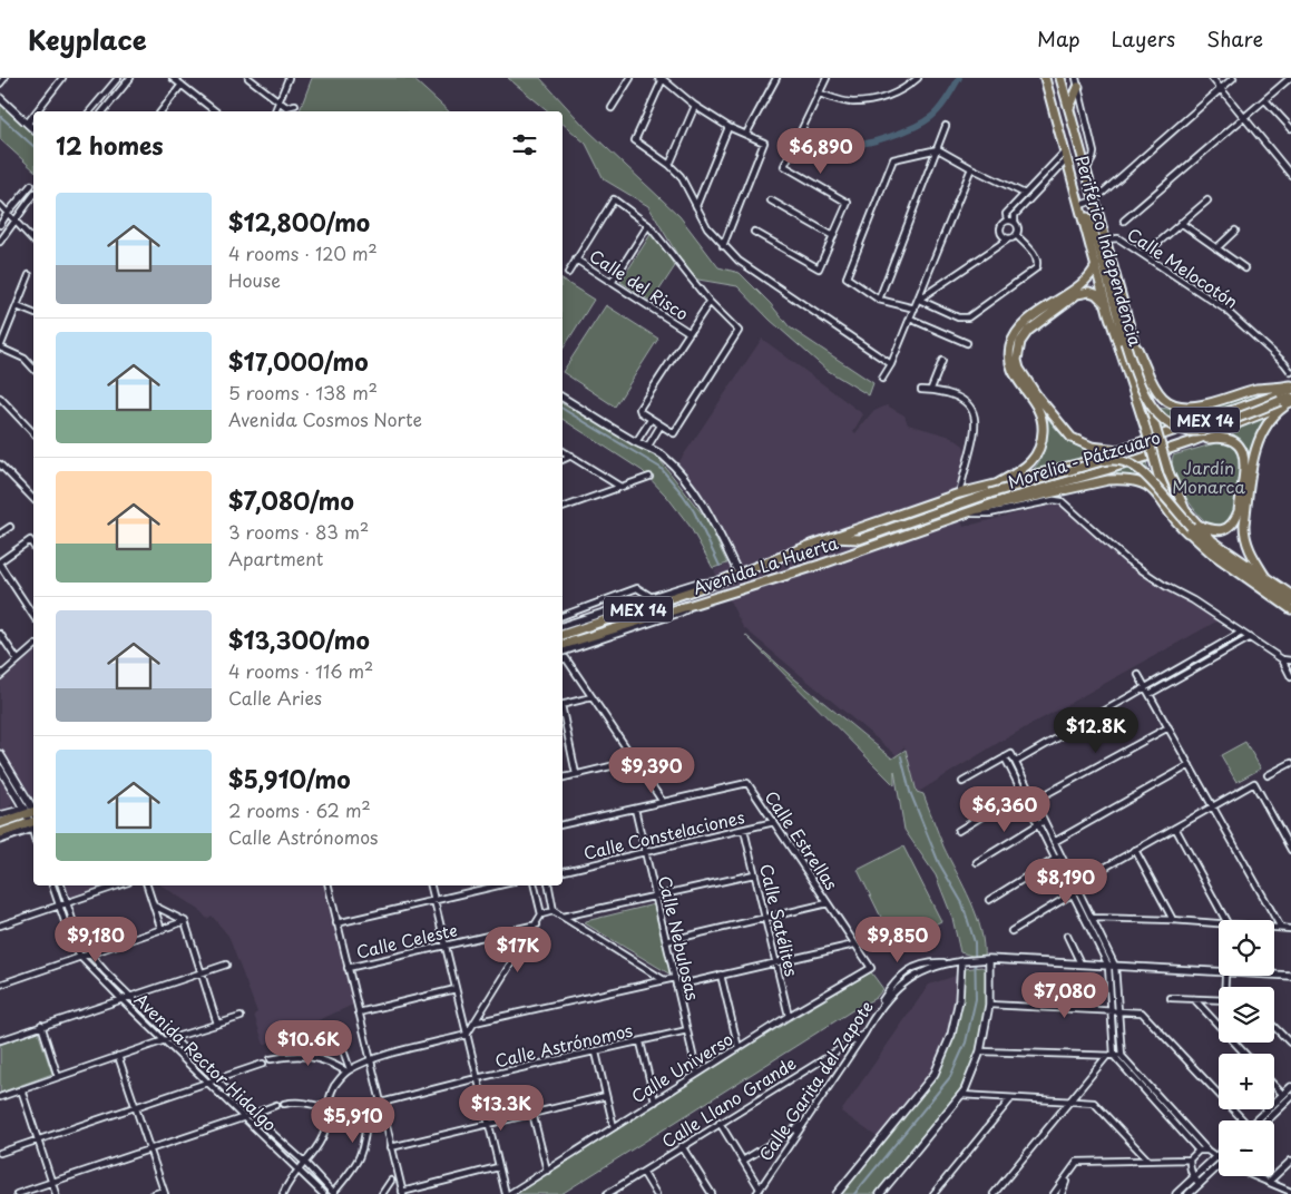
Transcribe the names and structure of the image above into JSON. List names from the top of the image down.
{
  "streets": {
    "main road": [
      "Periférico Independencia",
      "MEX 14",
      "Morelia - Pátzcuaro",
      "Avenida La Huerta"
    ],
    "street": [
      "Calle Melocotón",
      "Calle del Risco",
      "Calle Constelaciones",
      "Calle Estrellas",
      "Calle Satélites",
      "Calle Nebulosas",
      "Calle Celeste",
      "Calle Astrónomos",
      "Avenida Rector Hidalgo",
      "Calle Universo",
      "Calle Garita del Zapote",
      "Calle Llano Grande"
    ]
  },
  "crossings": [
    ["Periférico Independencia", "Calle Melocotón"],
    ["MEX 14", "Avenida La Huerta"],
    ["Morelia - Pátzcuaro", "Avenida La Huerta"],
    ["Calle Constelaciones", "Calle Estrellas"],
    ["Calle Constelaciones", "Calle Satélites"],
    ["Calle Constelaciones", "Calle Nebulosas"],
    ["Calle Estrellas", "Calle Universo"],
    ["Calle Satélites", "Calle Universo"],
    ["Calle Nebulosas", "Calle Astrónomos"],
    ["Calle Nebulosas", "Calle Universo"],
    ["Calle Garita del Zapote", "Calle Llano Grande"]
  ],
  "parks": ["Jardín Monarca"],
  "page": {
    "header": "Keyplace",
    "nav": ["Map", "Layers", "Share"],
    "heading": "12 homes",
    "price": [
      "$6,890",
      "$12.8K",
      "$9,390",
      "$6,360",
      "$8,190",
      "$9,180",
      "$9,850",
      "$17K",
      "$7,080",
      "$10.6K",
      "$13.3K",
      "$5,910"
    ],
    "list": [
      {
        "name": "$12,800/mo",
        "note": "4 rooms · 120 m² · House"
      },
      {
        "name": "$17,000/mo",
        "note": "5 rooms · 138 m² · Avenida Cosmos Norte"
      },
      {
        "name": "$7,080/mo",
        "note": "3 rooms · 83 m² · Apartment"
      },
      {
        "name": "$13,300/mo",
        "note": "4 rooms · 116 m² · Calle Aries"
      },
      {
        "name": "$5,910/mo",
        "note": "2 rooms · 62 m² · Calle Astrónomos"
      }
    ],
    "map_buttons": ["+", "−"]
  }
}
